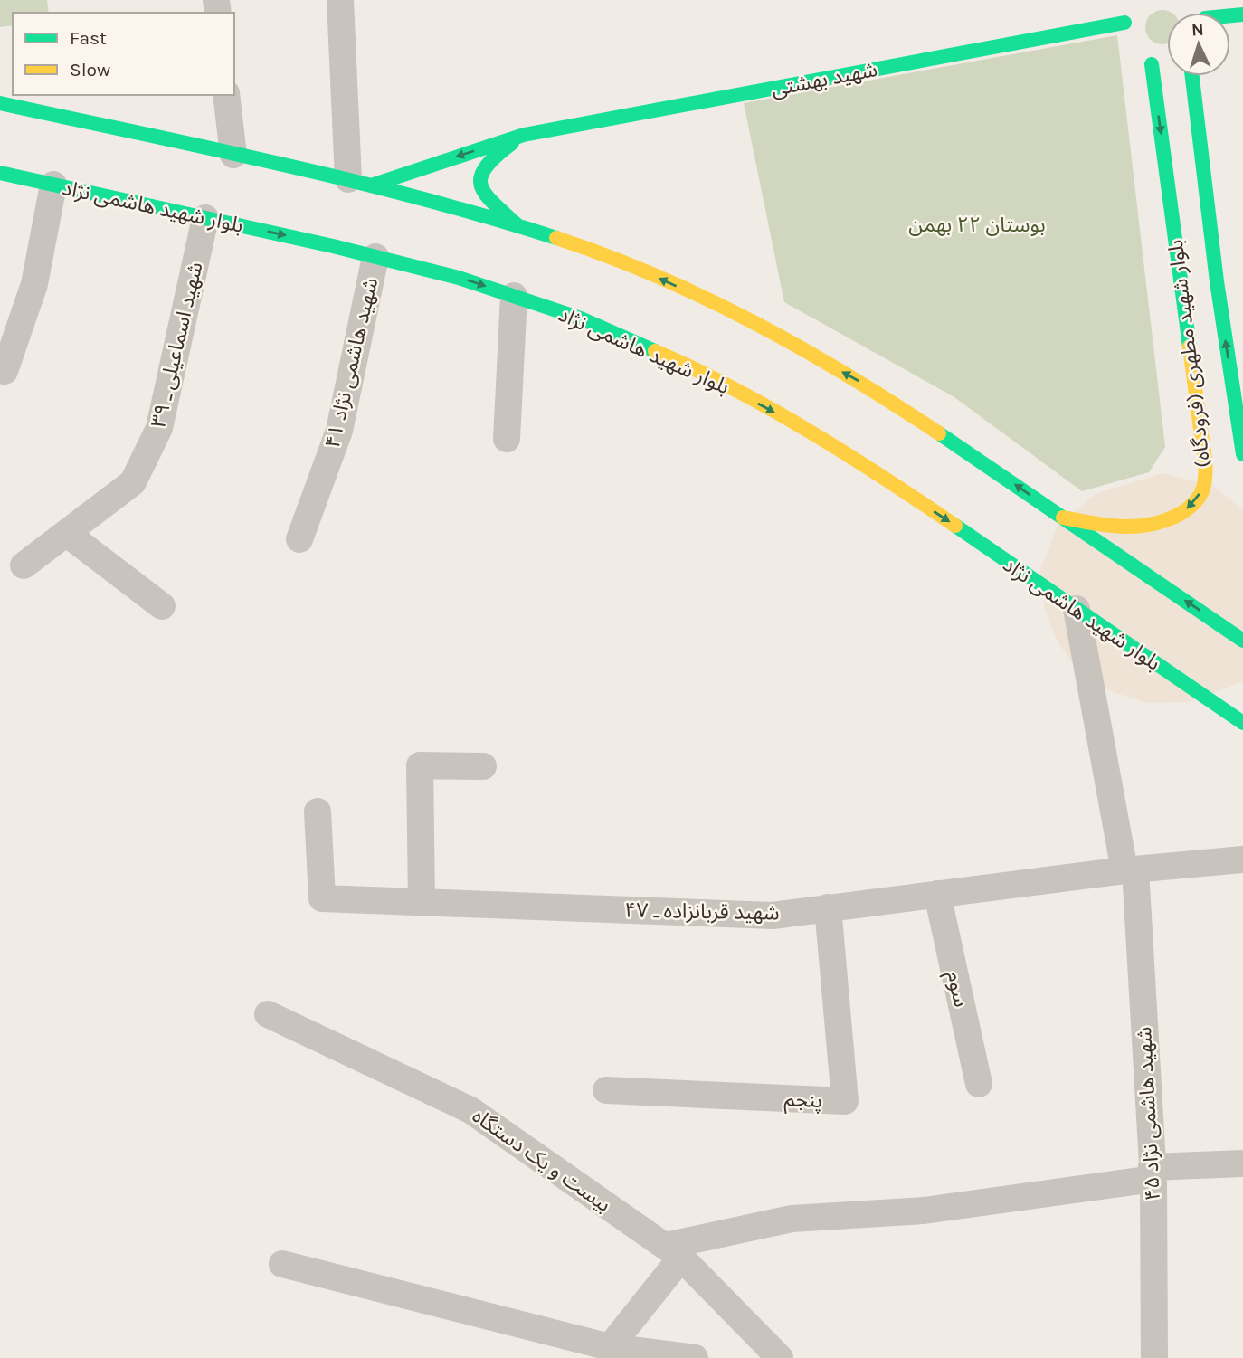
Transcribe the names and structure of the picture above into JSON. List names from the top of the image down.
{
  "streets": {
    "main road": ["شهید بهشتی", "بلوار شهید هاشمی نژاد", "بلوار شهید مطهری (فرودگاه)"],
    "street": [
      "شهید اسماعیلی ـ ۳۹",
      "شهید هاشمی نژاد ۴۱",
      "شهید قربانزاده ـ ۴۷",
      "سوم",
      "پنجم",
      "شهید هاشمی نژاد ۴۵",
      "بیست و یک دستگاه"
    ]
  },
  "crossings": [
    ["بلوار شهید هاشمی نژاد", "شهید اسماعیلی ـ ۳۹"],
    ["بلوار شهید هاشمی نژاد", "شهید هاشمی نژاد ۴۱"],
    ["بلوار شهید هاشمی نژاد", "شهید هاشمی نژاد ۴۵"],
    ["شهید قربانزاده ـ ۴۷", "سوم"],
    ["شهید قربانزاده ـ ۴۷", "پنجم"],
    ["شهید قربانزاده ـ ۴۷", "شهید هاشمی نژاد ۴۵"]
  ],
  "parks": ["بوستان ۲۲ بهمن"],
  "legend": ["Fast", "Slow"],
  "north": "top"
}
